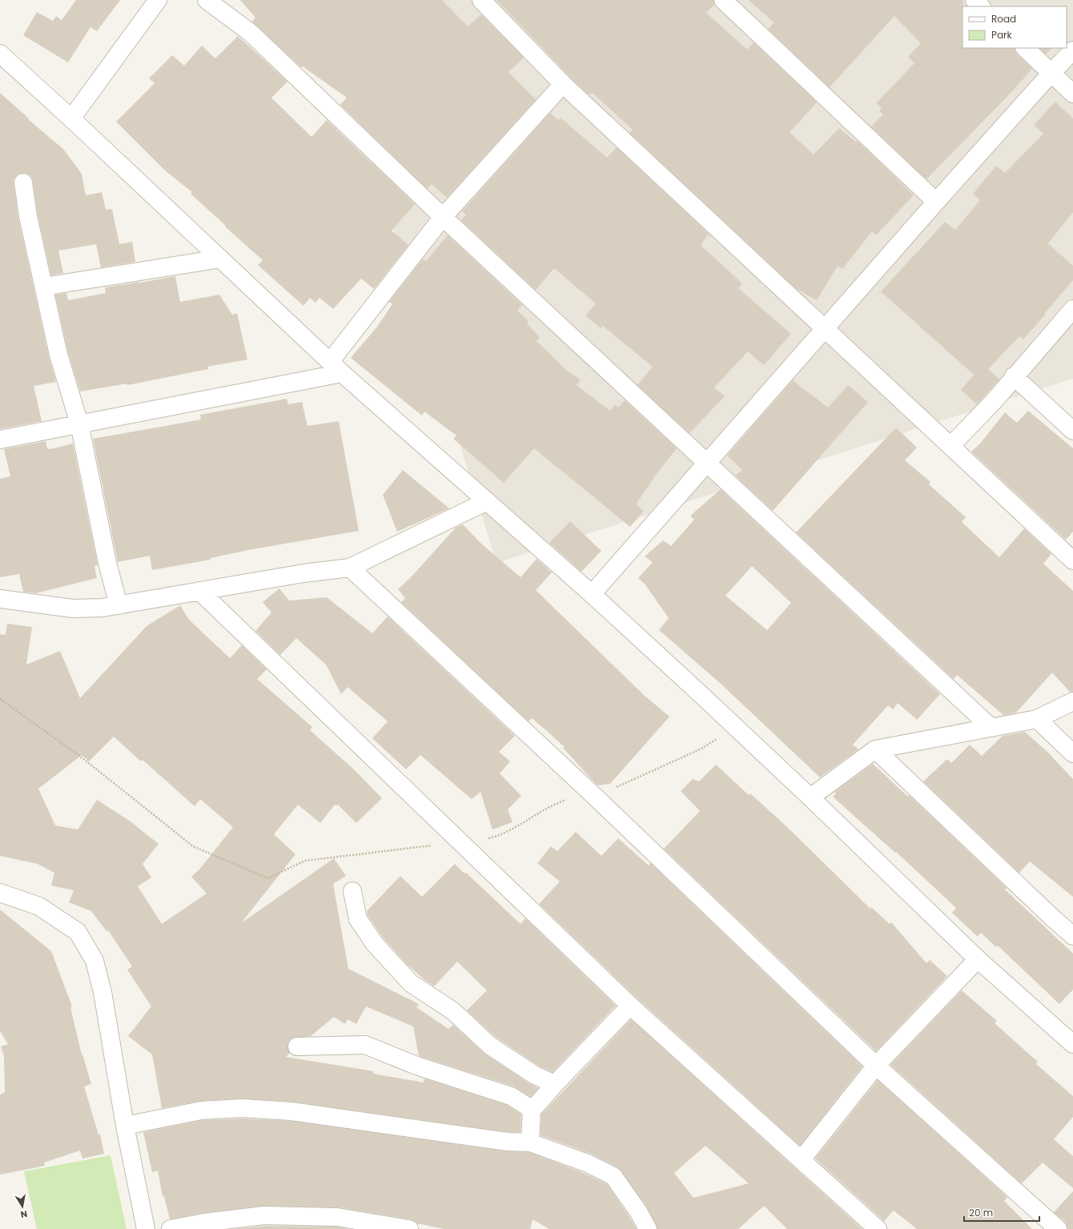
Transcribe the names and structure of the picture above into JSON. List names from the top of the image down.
{
  "legend": ["Road", "Park"],
  "scale_bar": "20 m",
  "north": "bottom"
}
